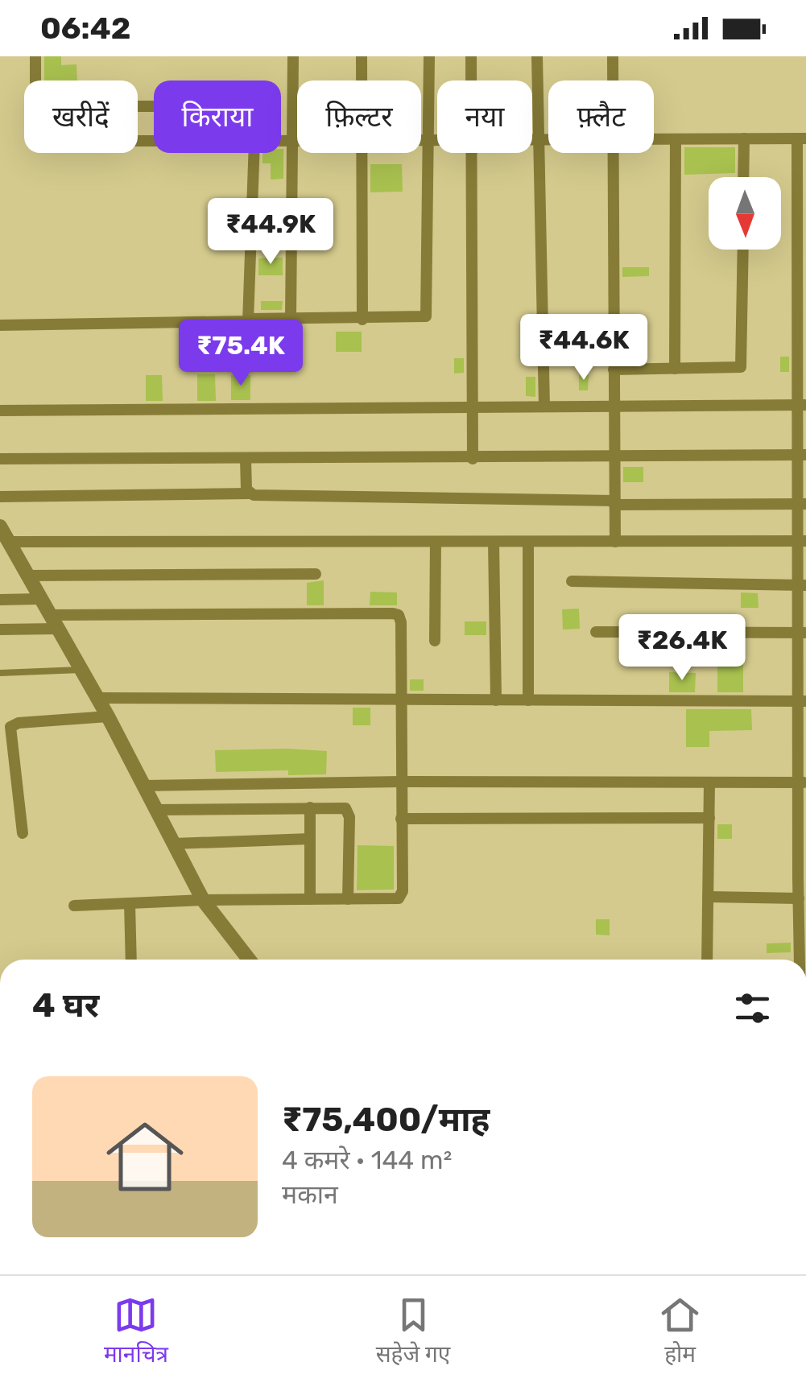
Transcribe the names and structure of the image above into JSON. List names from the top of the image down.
{
  "north": "bottom",
  "page": {
    "status": "06:42",
    "chip": [
      "खरीदें",
      "किराया",
      "फ़िल्टर",
      "नया",
      "फ़्लैट"
    ],
    "price": [
      "₹44.9K",
      "₹44.6K",
      "₹75.4K",
      "₹26.4K"
    ],
    "heading": "4 घर",
    "list": [
      {
        "name": "₹75,400/माह",
        "note": "4 कमरे · 144 m² · मकान"
      }
    ],
    "tabs": ["मानचित्र", "सहेजे गए", "होम"]
  }
}
